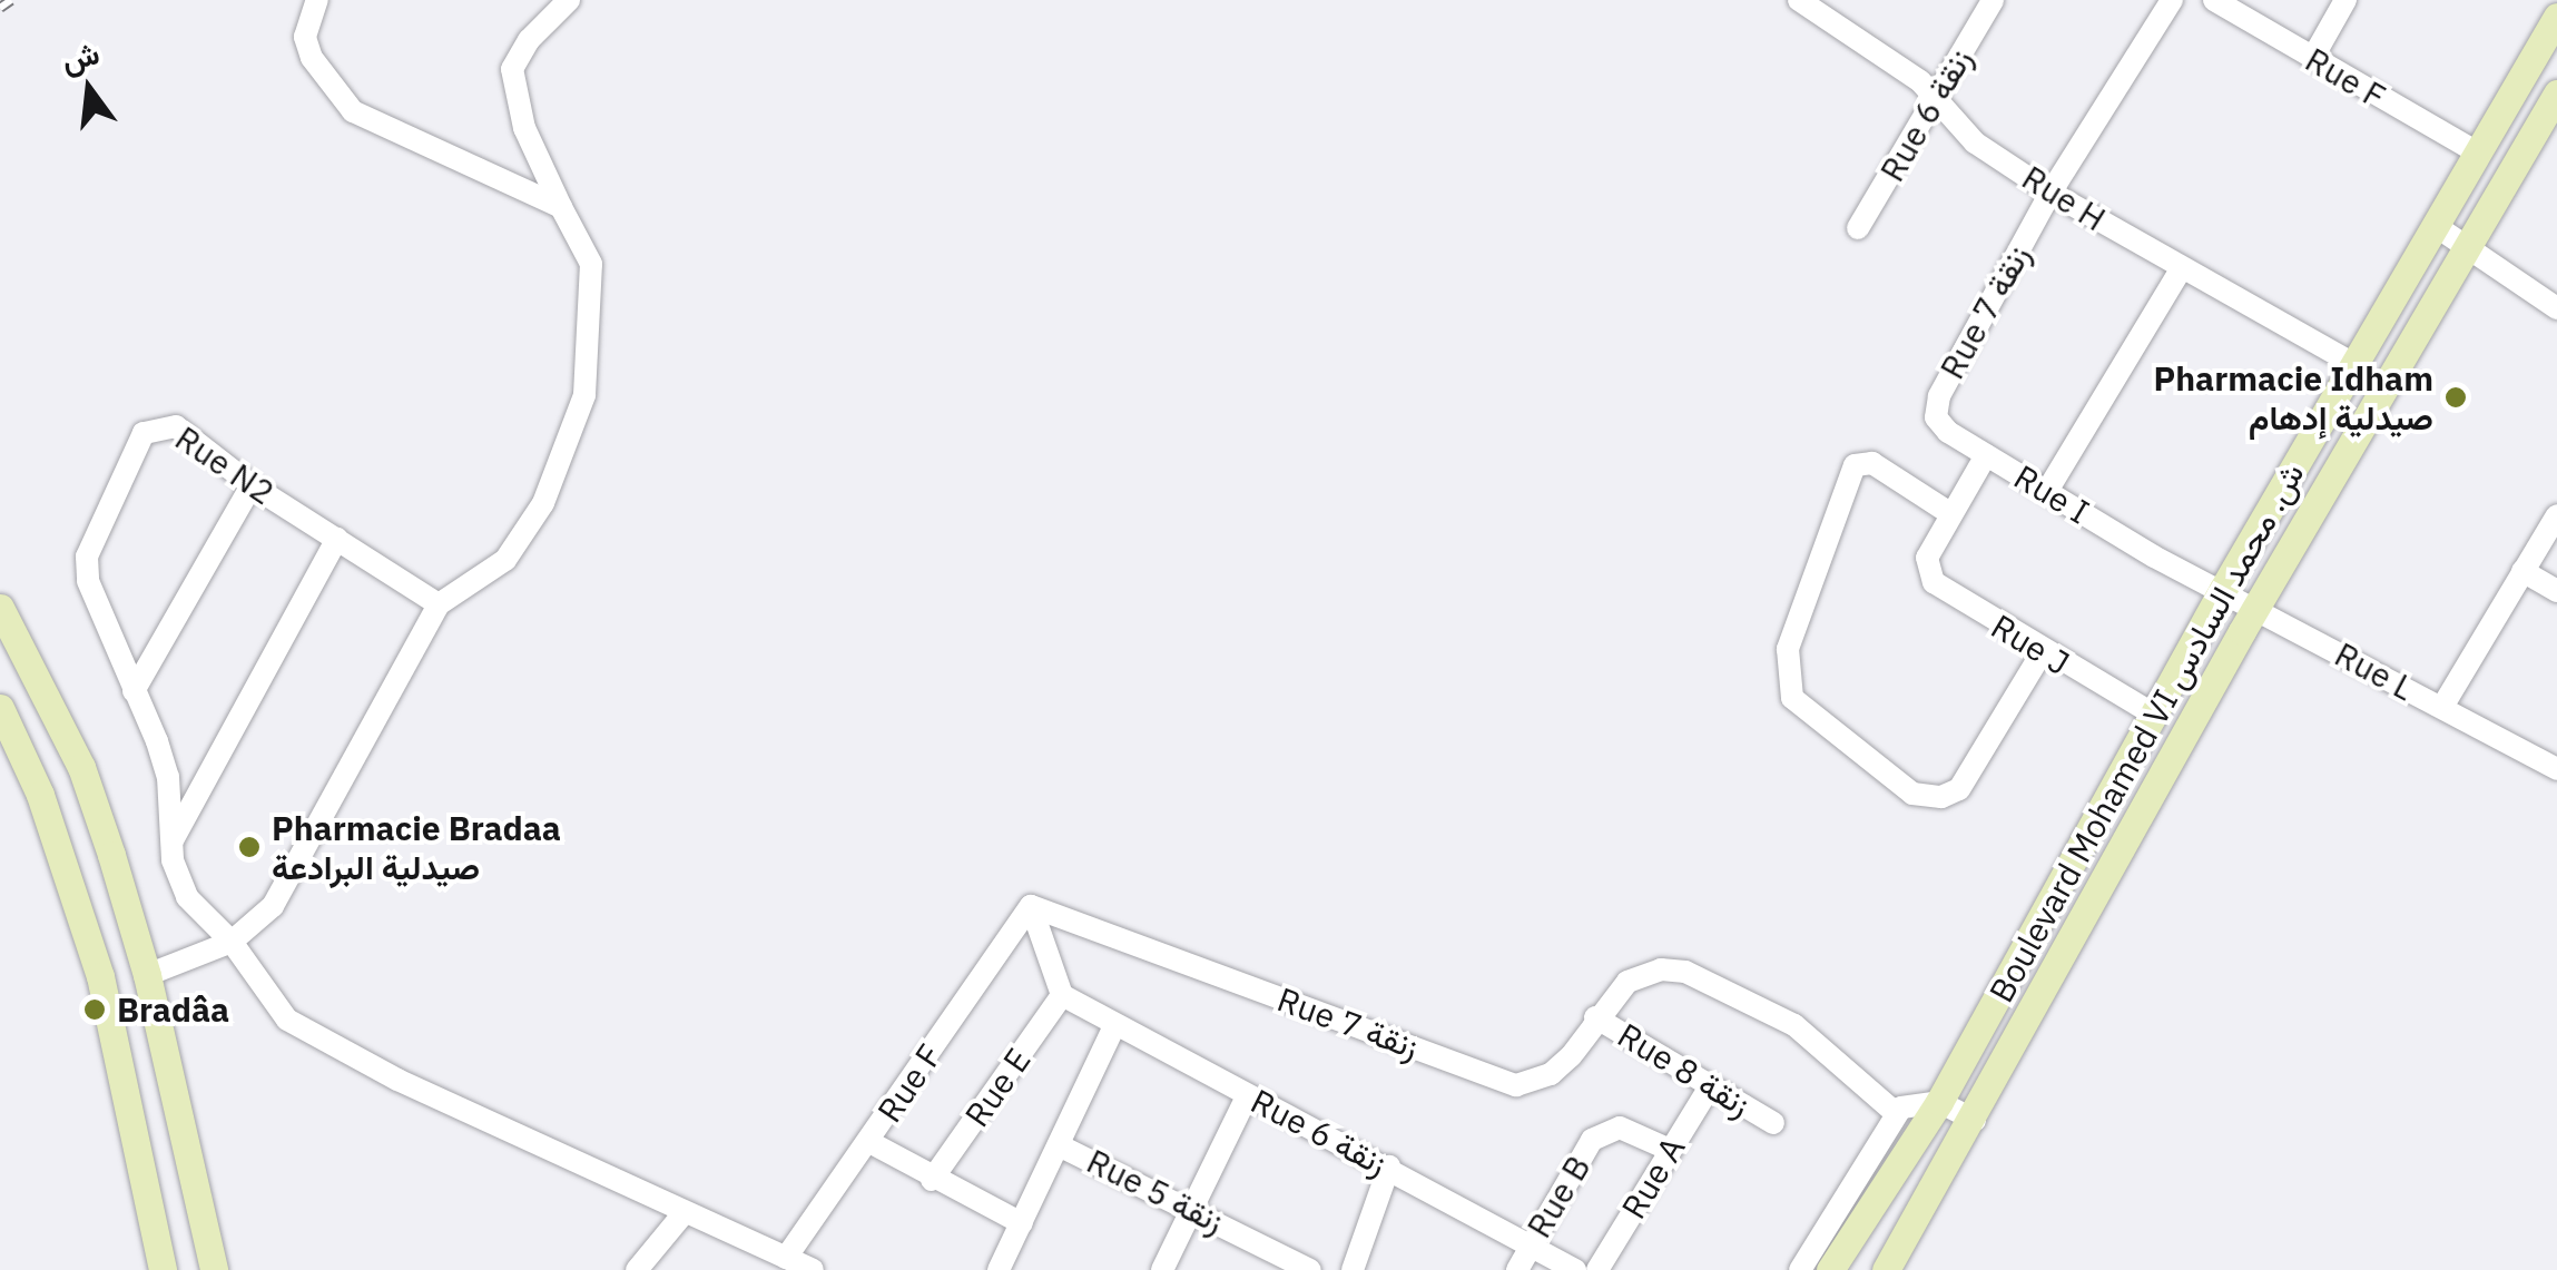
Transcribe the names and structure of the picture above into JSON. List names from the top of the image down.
{
  "streets": {
    "main road": ["Boulevard Mohamed VI ش. محمد السادس"],
    "street": [
      "Rue F",
      "Rue 6 زنقة",
      "Rue H",
      "Rue 7 زنقة",
      "Rue N2",
      "Rue I",
      "Rue J",
      "Rue L",
      "Rue 8 زنقة",
      "Rue E",
      "Rue A",
      "Rue 5 زنقة",
      "Rue B"
    ]
  },
  "crossings": [
    ["Rue F", "Rue 7 زنقة"],
    ["Rue F", "Rue N2"],
    ["Rue F", "Boulevard Mohamed VI ش. محمد السادس"],
    ["Rue 6 زنقة", "Rue H"],
    ["Rue 6 زنقة", "Rue E"],
    ["Rue 6 زنقة", "Rue B"],
    ["Rue H", "Rue 7 زنقة"],
    ["Rue H", "Boulevard Mohamed VI ش. محمد السادس"],
    ["Rue 7 زنقة", "Rue I"],
    ["Rue 7 زنقة", "Rue 8 زنقة"],
    ["Rue I", "Rue L"],
    ["Rue J", "Boulevard Mohamed VI ش. محمد السادس"],
    ["Rue L", "Boulevard Mohamed VI ش. محمد السادس"],
    ["Rue 8 زنقة", "Rue A"],
    ["Rue A", "Rue B"]
  ],
  "places": ["Pharmacie Idham صيدلية إدهام", "Pharmacie Bradaa صيدلية البرادعة", "Bradâa"],
  "north": "top"
}
